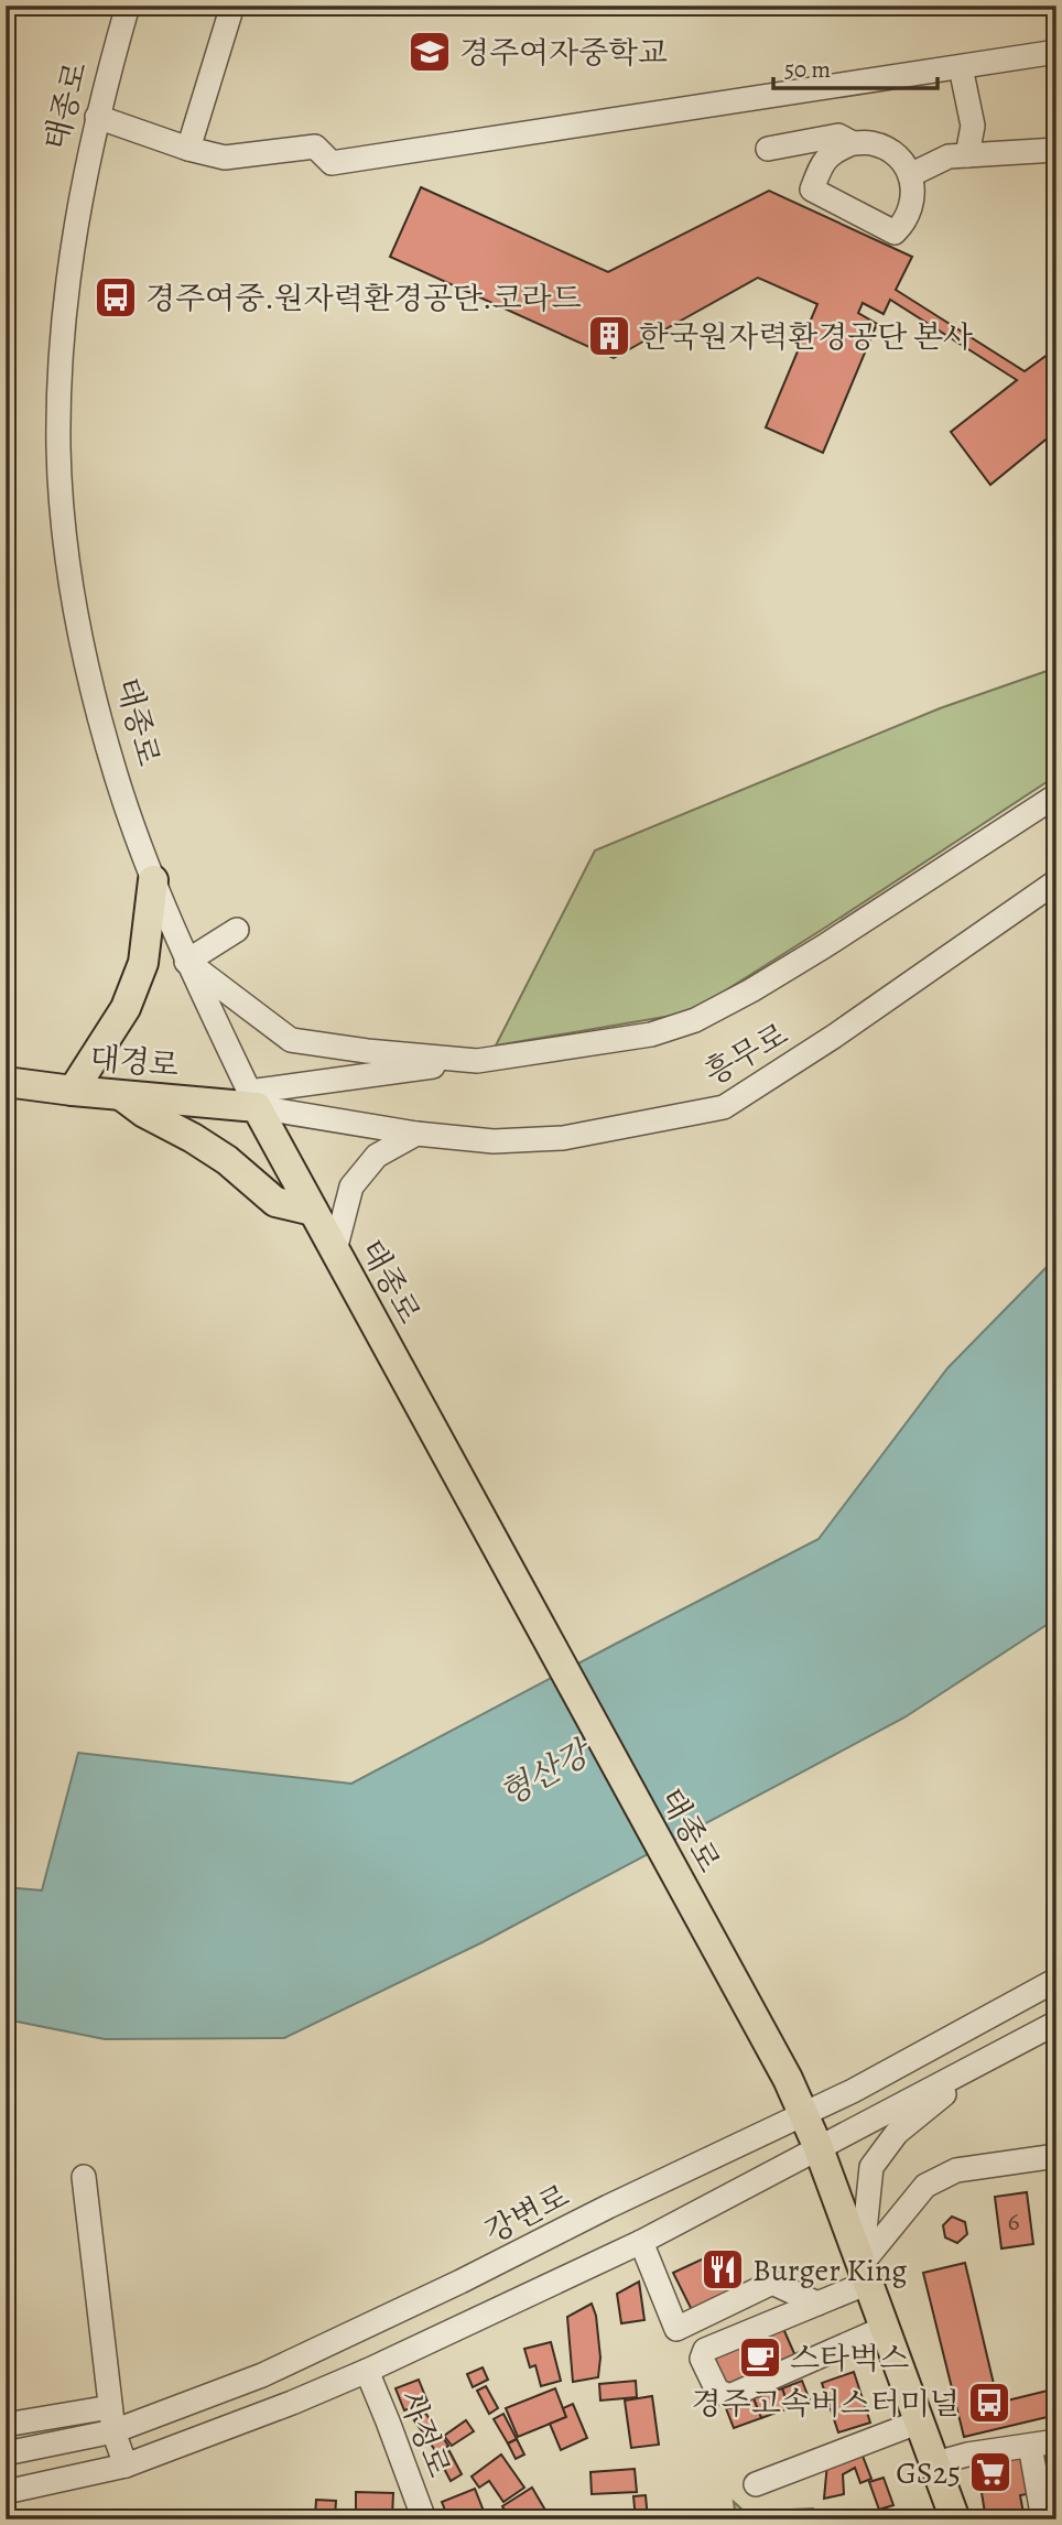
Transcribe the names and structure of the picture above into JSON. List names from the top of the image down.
{
  "streets": {
    "main road": ["태종로", "대경로"],
    "street": ["흥무로", "강변로", "사정로"]
  },
  "crossings": [
    ["태종로", "흥무로"],
    ["태종로", "대경로"],
    ["태종로", "강변로"],
    ["흥무로", "대경로"]
  ],
  "water": ["형산강"],
  "places": {
    "school or university": ["경주여자중학교"],
    "bus stop": ["경주여중.원자력환경공단.코라드", "경주고속버스터미널"],
    "building": ["한국원자력환경공단 본사"],
    "restaurant": ["Burger King"],
    "cafe": ["스타벅스"],
    "supermarket": ["GS25"]
  },
  "house_numbers": ["6"],
  "scale_bar": "50 m"
}
